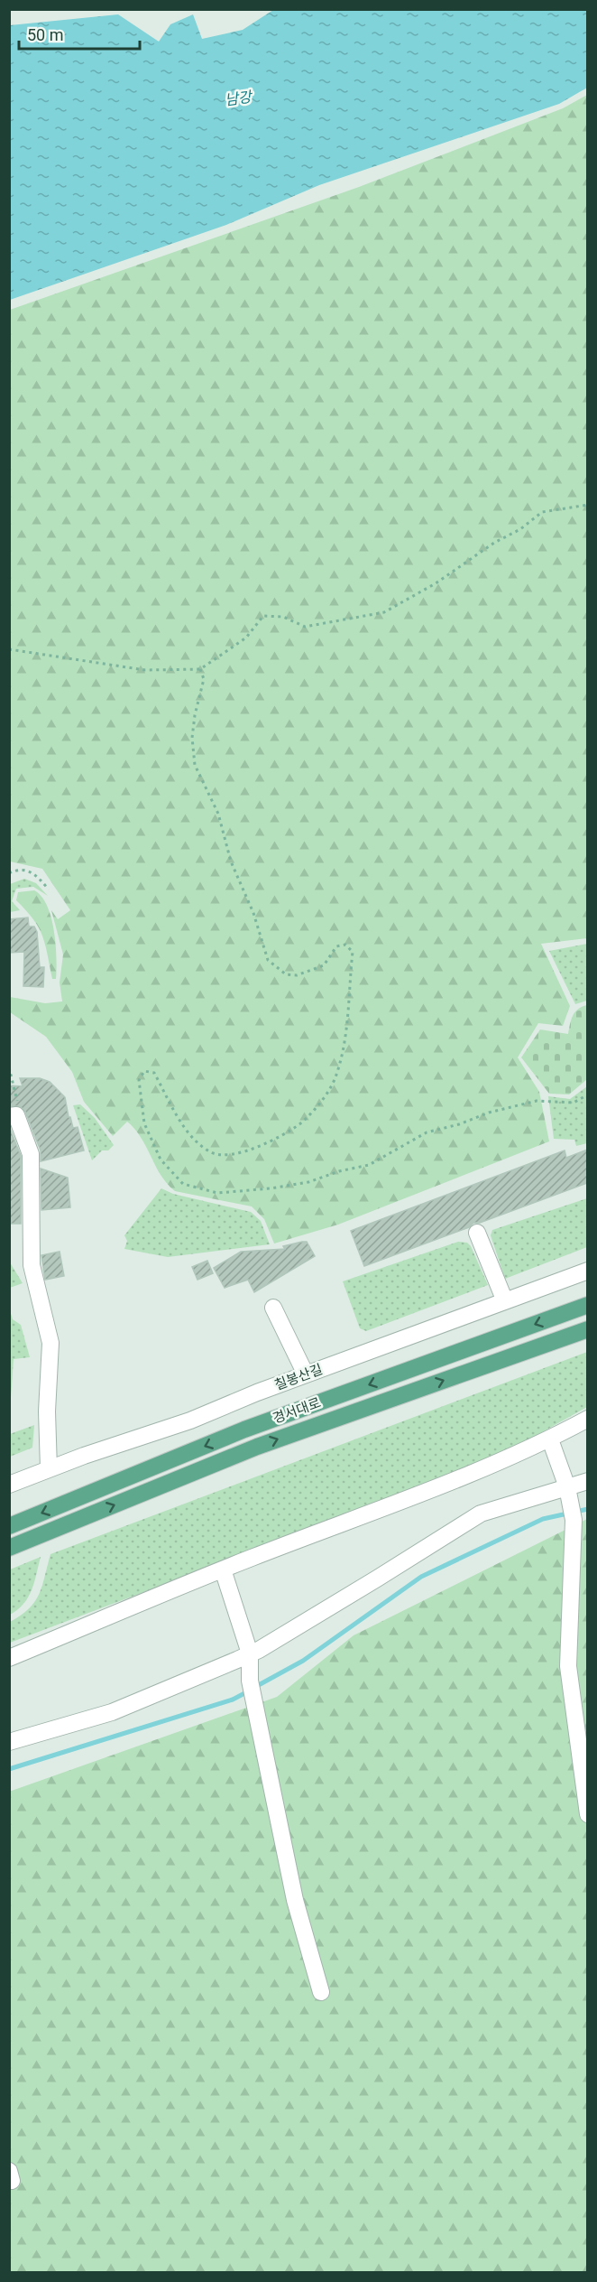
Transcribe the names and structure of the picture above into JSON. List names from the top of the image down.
{
  "streets": {
    "main road": ["경서대로"],
    "street": ["칠봉산길"]
  },
  "water": ["남강"],
  "scale_bar": "50 m"
}
